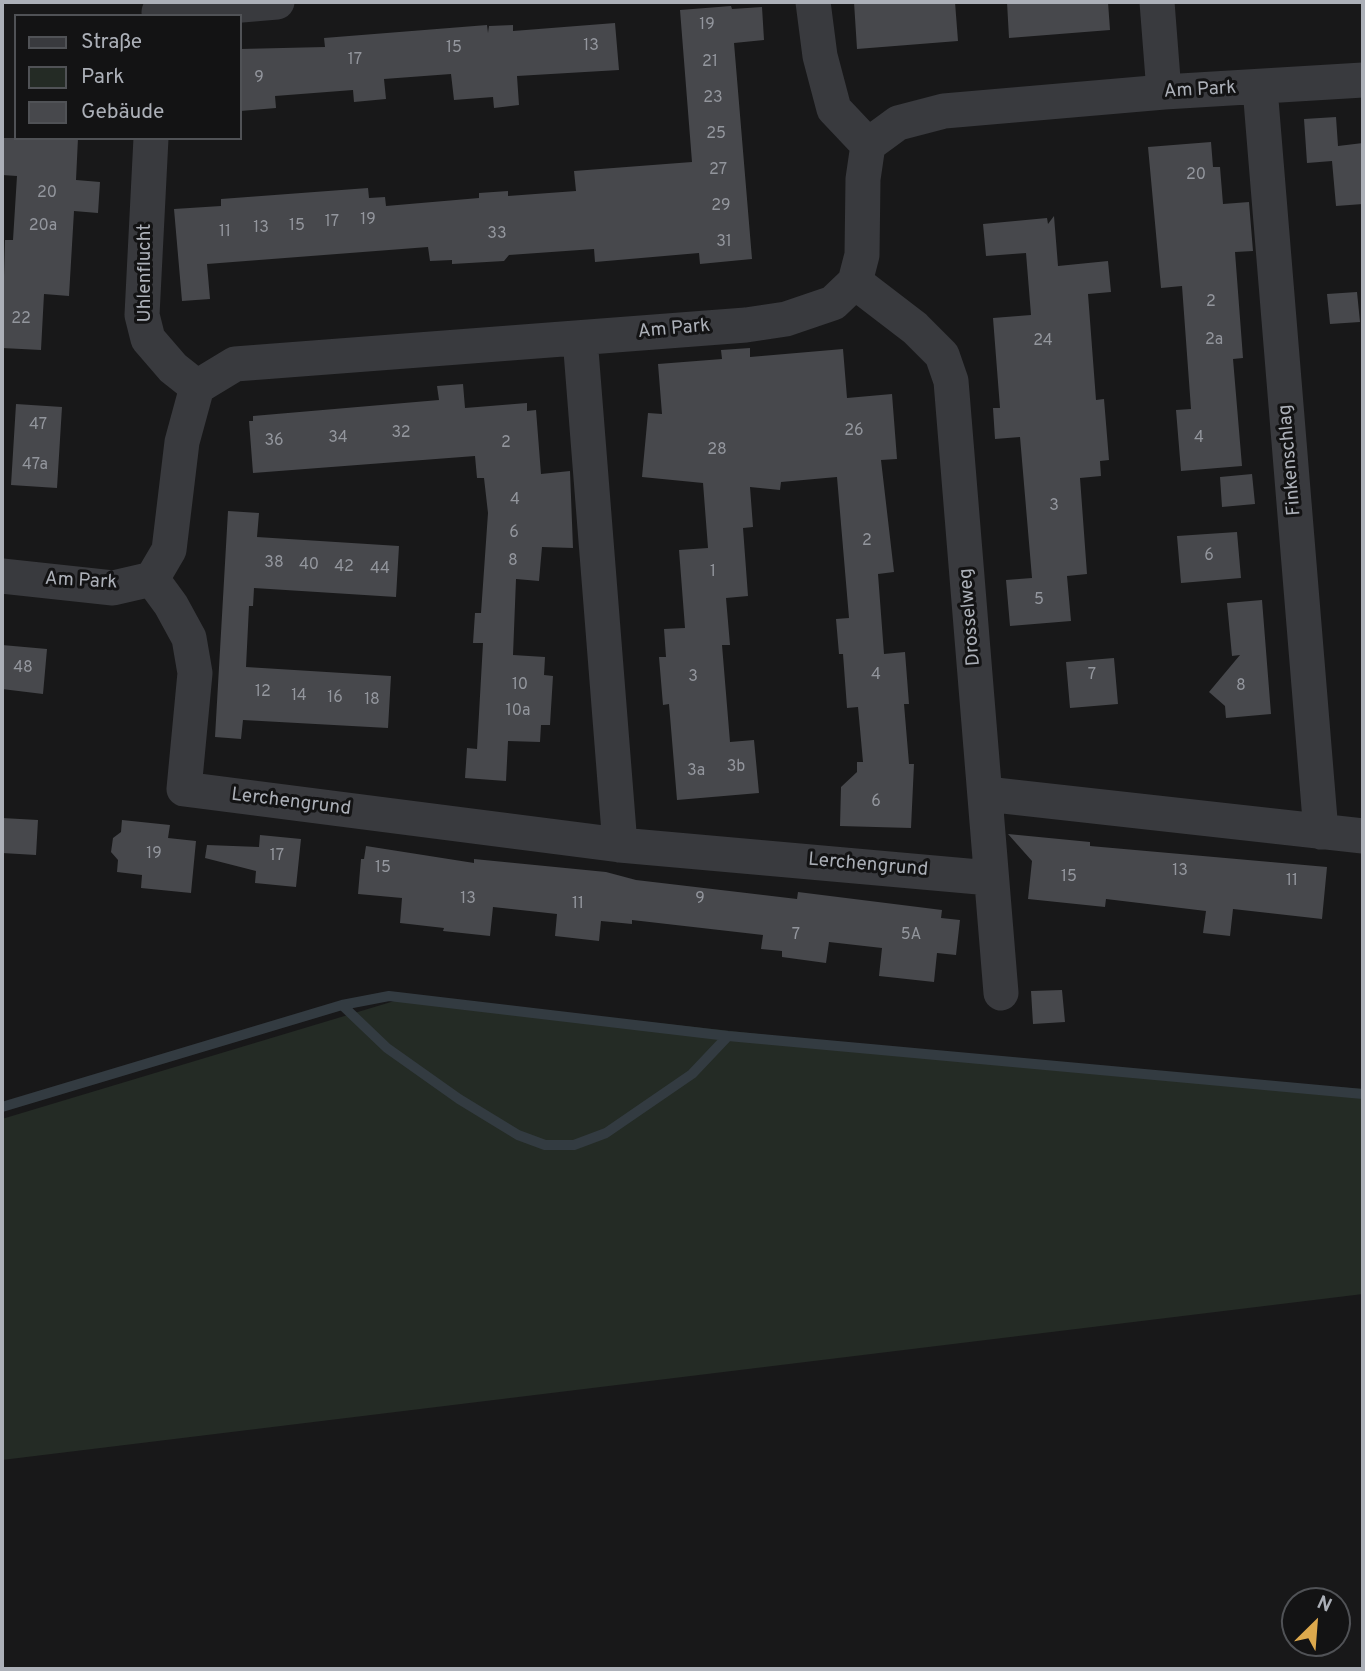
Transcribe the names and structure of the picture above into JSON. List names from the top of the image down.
{
  "streets": {
    "street": [
      "Am Park",
      "Uhlenflucht",
      "Finkenschlag",
      "Drosselweg",
      "Lerchengrund"
    ]
  },
  "crossings": [
    ["Am Park", "Uhlenflucht"],
    ["Am Park", "Finkenschlag"],
    ["Am Park", "Drosselweg"],
    ["Am Park", "Lerchengrund"],
    ["Drosselweg", "Lerchengrund"]
  ],
  "house_numbers": [
    "19",
    "13",
    "15",
    "17",
    "21",
    "9",
    "23",
    "25",
    "27",
    "20",
    "20",
    "29",
    "19",
    "17",
    "20a",
    "15",
    "13",
    "11",
    "33",
    "31",
    "2",
    "22",
    "2a",
    "24",
    "47",
    "26",
    "32",
    "34",
    "4",
    "36",
    "2",
    "28",
    "47a",
    "4",
    "3",
    "6",
    "2",
    "6",
    "8",
    "38",
    "40",
    "42",
    "44",
    "1",
    "5",
    "48",
    "4",
    "7",
    "3",
    "10",
    "8",
    "12",
    "14",
    "16",
    "18",
    "10a",
    "3b",
    "3a",
    "6",
    "19",
    "17",
    "15",
    "13",
    "15",
    "11",
    "13",
    "9",
    "11",
    "7",
    "5A"
  ],
  "legend": ["Straße", "Park", "Gebäude"],
  "north": "top right"
}
